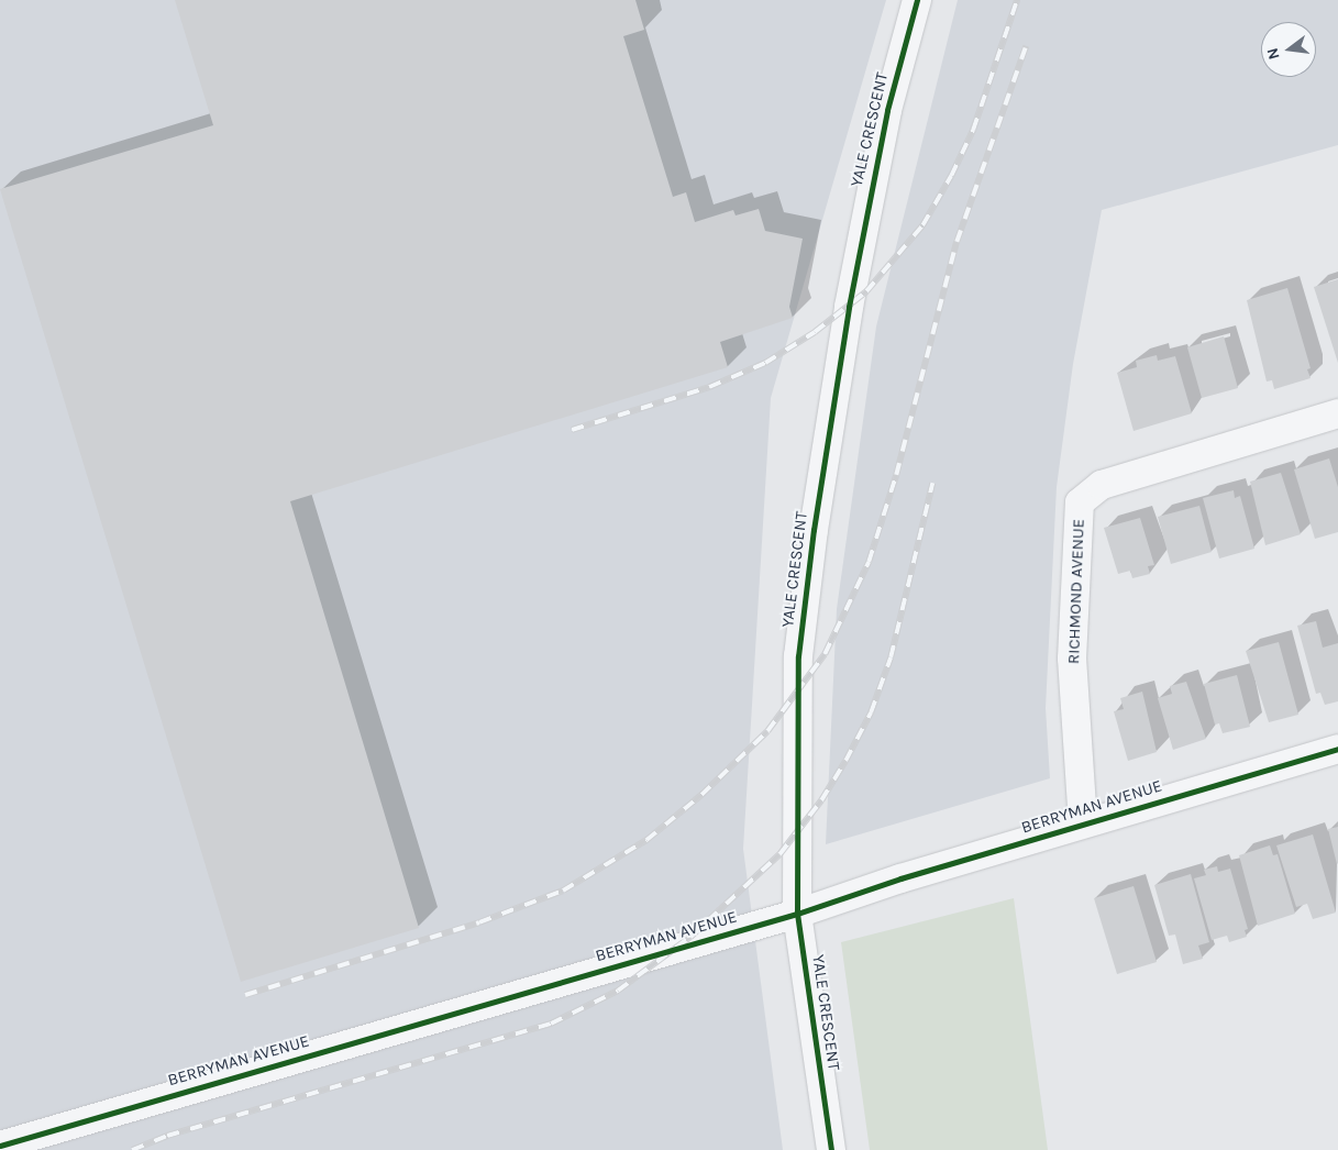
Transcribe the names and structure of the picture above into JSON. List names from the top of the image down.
{
  "streets": {
    "street": ["YALE CRESCENT", "RICHMOND AVENUE", "BERRYMAN AVENUE"]
  },
  "crossings": [
    ["YALE CRESCENT", "BERRYMAN AVENUE"],
    ["RICHMOND AVENUE", "BERRYMAN AVENUE"]
  ],
  "north": "left"
}
